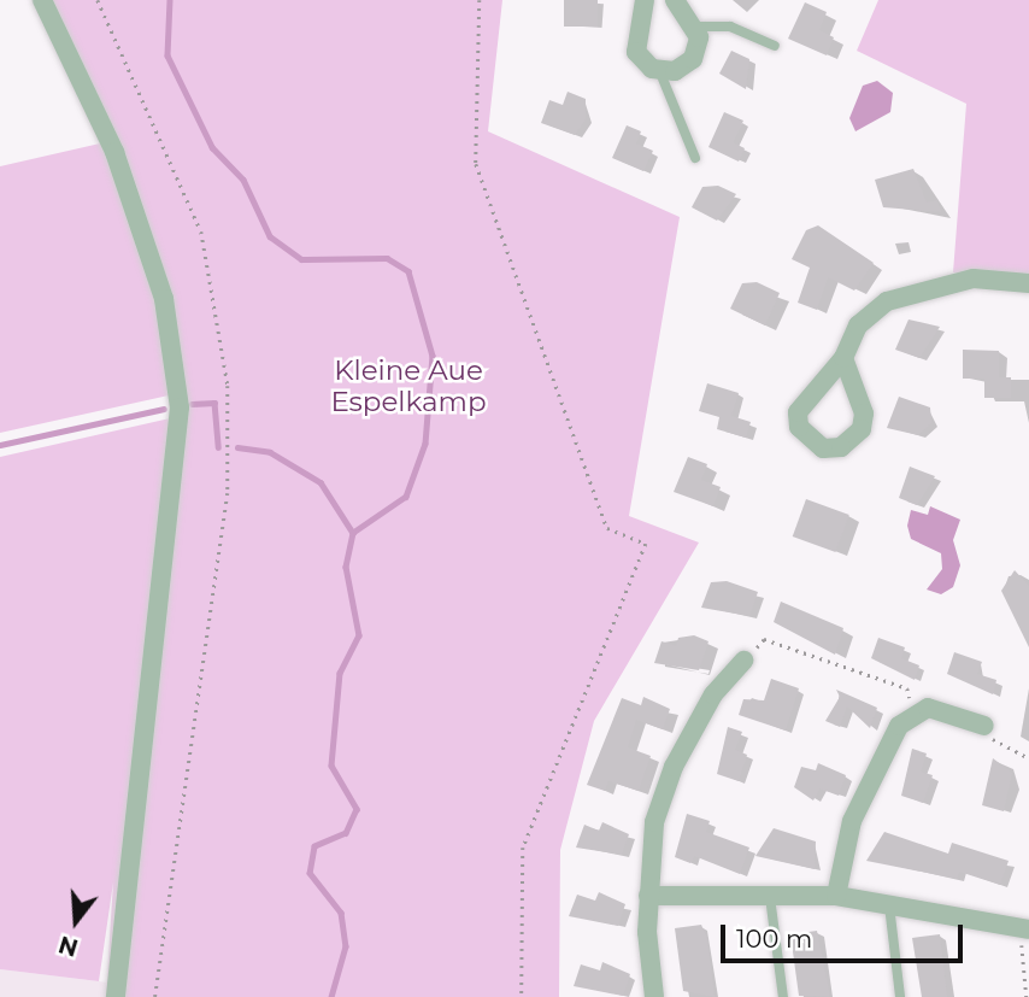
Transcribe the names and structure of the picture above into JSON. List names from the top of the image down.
{
  "parks": ["Kleine Aue Espelkamp"],
  "scale_bar": "100 m",
  "north": "bottom"
}
